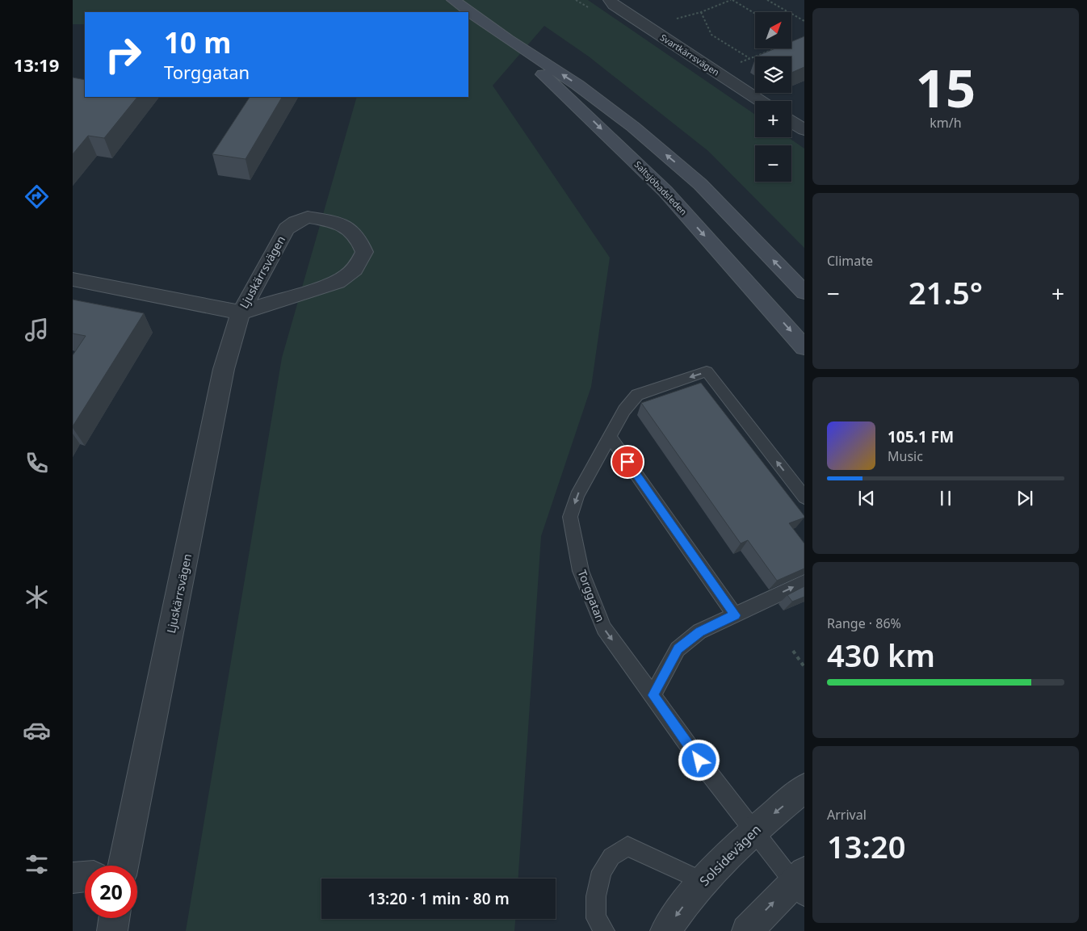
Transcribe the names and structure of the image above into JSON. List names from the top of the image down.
{
  "streets": {
    "main road": ["Saltsjöbadsleden"],
    "street": ["Svartkärrsvägen", "Ljuskärrsvägen", "Solsidevägen"],
    "lane": ["Torggatan"]
  },
  "crossings": [
    ["Torggatan", "Solsidevägen"]
  ],
  "one_way": ["Solsidevägen"],
  "north": "top right",
  "page": {
    "tabs": "13:19",
    "tile": [
      ["15", "km/h"],
      "Climate",
      ["Range · 86%", "430 km"],
      ["Arrival", "13:20"]
    ],
    "map_buttons": ["+", "−"],
    "turn": ["10 m", "Torggatan"],
    "heat": ["−", "21.5°", "+"],
    "song": ["105.1 FM", "Music"],
    "limit": "20",
    "trip": "13:20 · 1 min · 80 m"
  }
}
